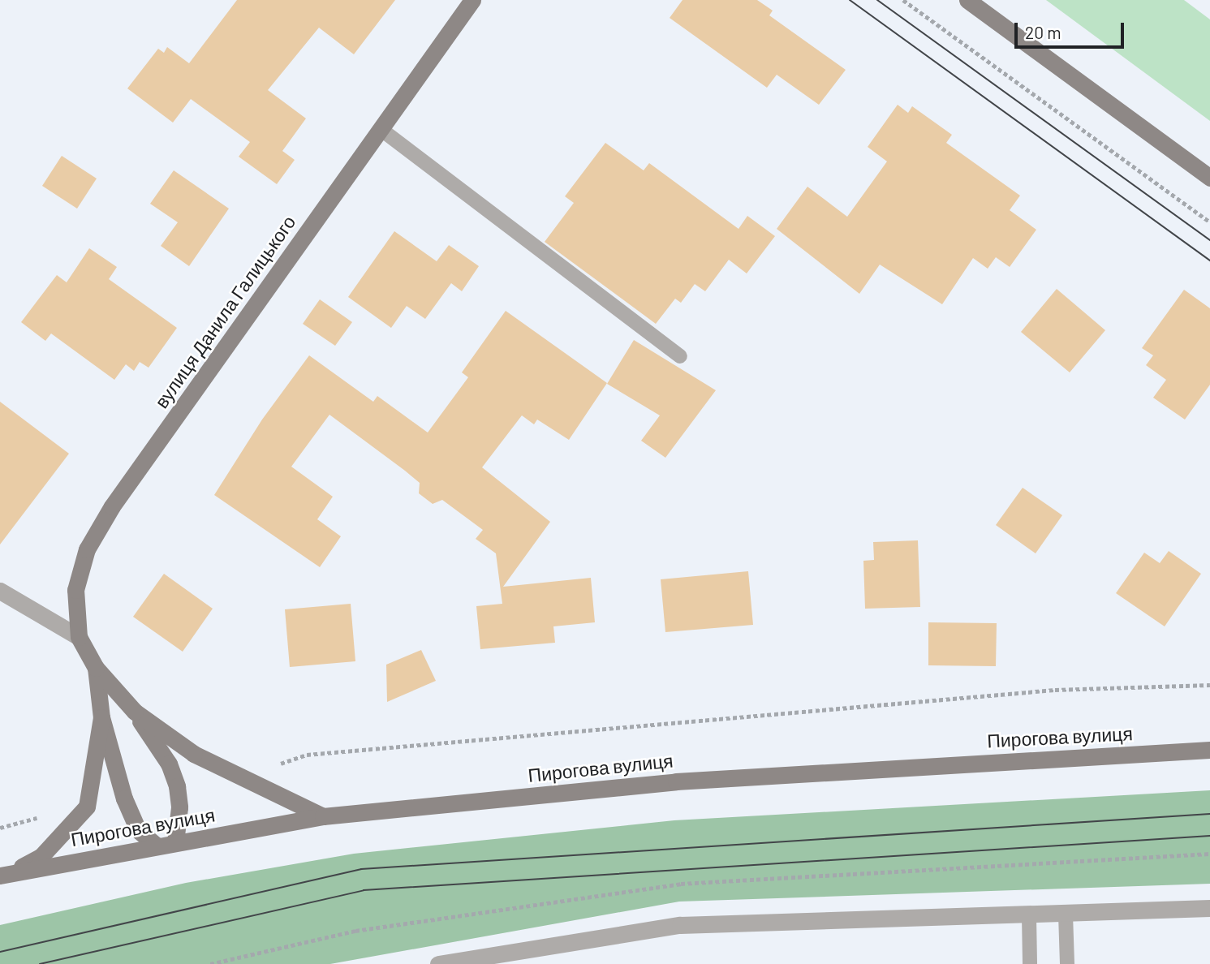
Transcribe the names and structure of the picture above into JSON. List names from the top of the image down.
{
  "streets": {
    "main road": ["вулиця Данила Галицького", "Пирогова вулиця"]
  },
  "crossings": [
    ["вулиця Данила Галицького", "Пирогова вулиця"]
  ],
  "scale_bar": "20 m"
}
